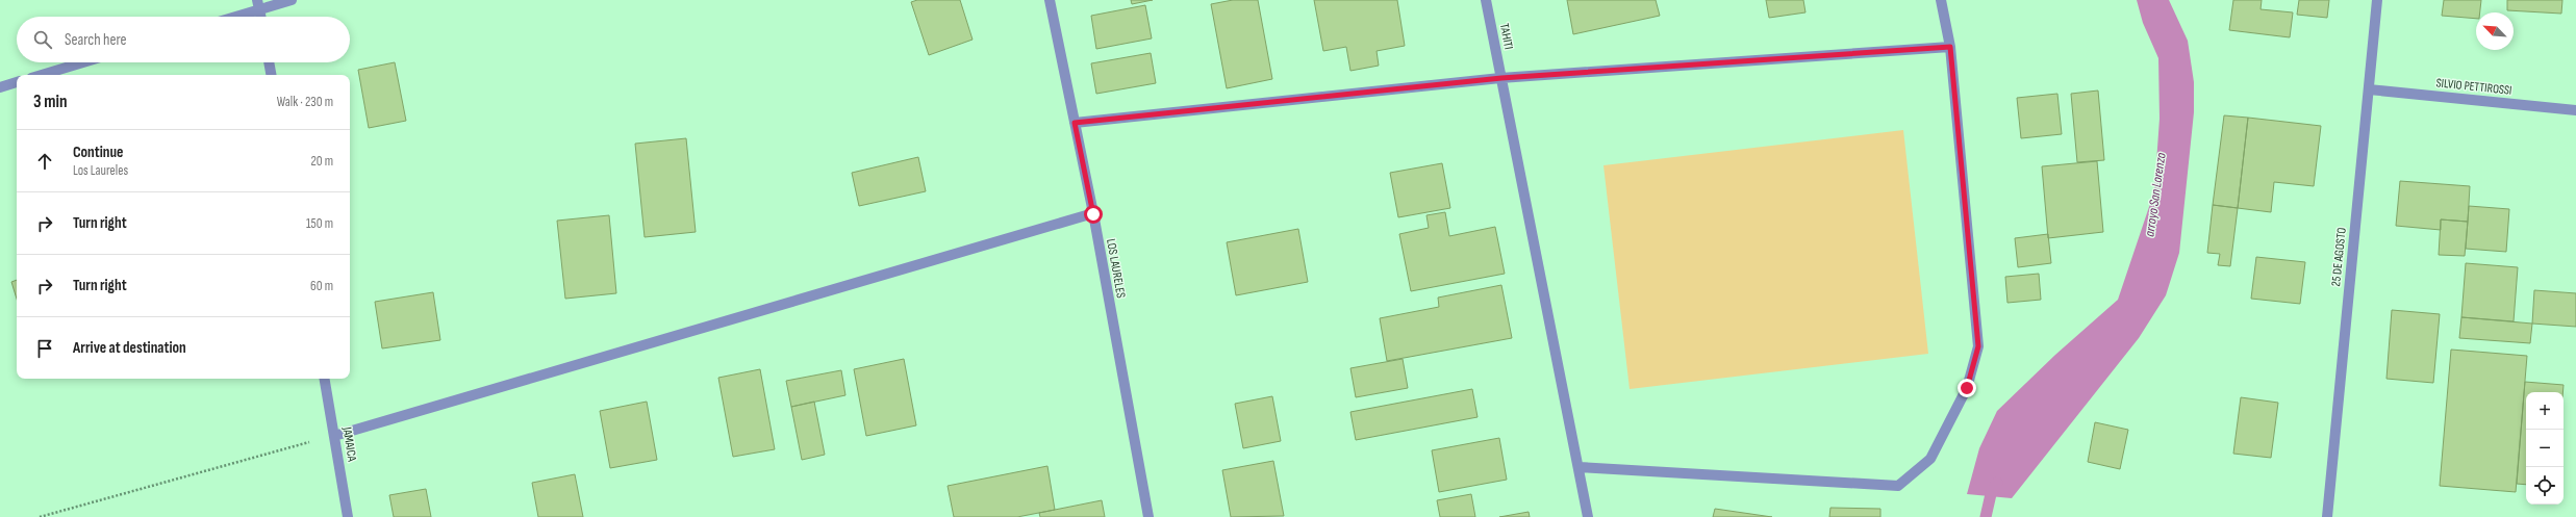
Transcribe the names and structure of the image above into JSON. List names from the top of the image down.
{
  "streets": {
    "street": [
      "TAHITI",
      "SILVIO PETTIROSSI",
      "25 DE AGOSTO",
      "LOS LAURELES",
      "JAMAICA"
    ]
  },
  "crossings": [
    ["SILVIO PETTIROSSI", "25 DE AGOSTO"]
  ],
  "water": ["arroyo San Lorenzo"],
  "north": "top left",
  "page": {
    "search": "Search here",
    "heading": ["3 min", "Walk · 230 m"],
    "list": [
      ["Continue", "Los Laureles", "20 m"],
      ["Turn right", "150 m"],
      ["Turn right", "60 m"],
      "Arrive at destination"
    ],
    "map_buttons": ["+", "−"]
  }
}
